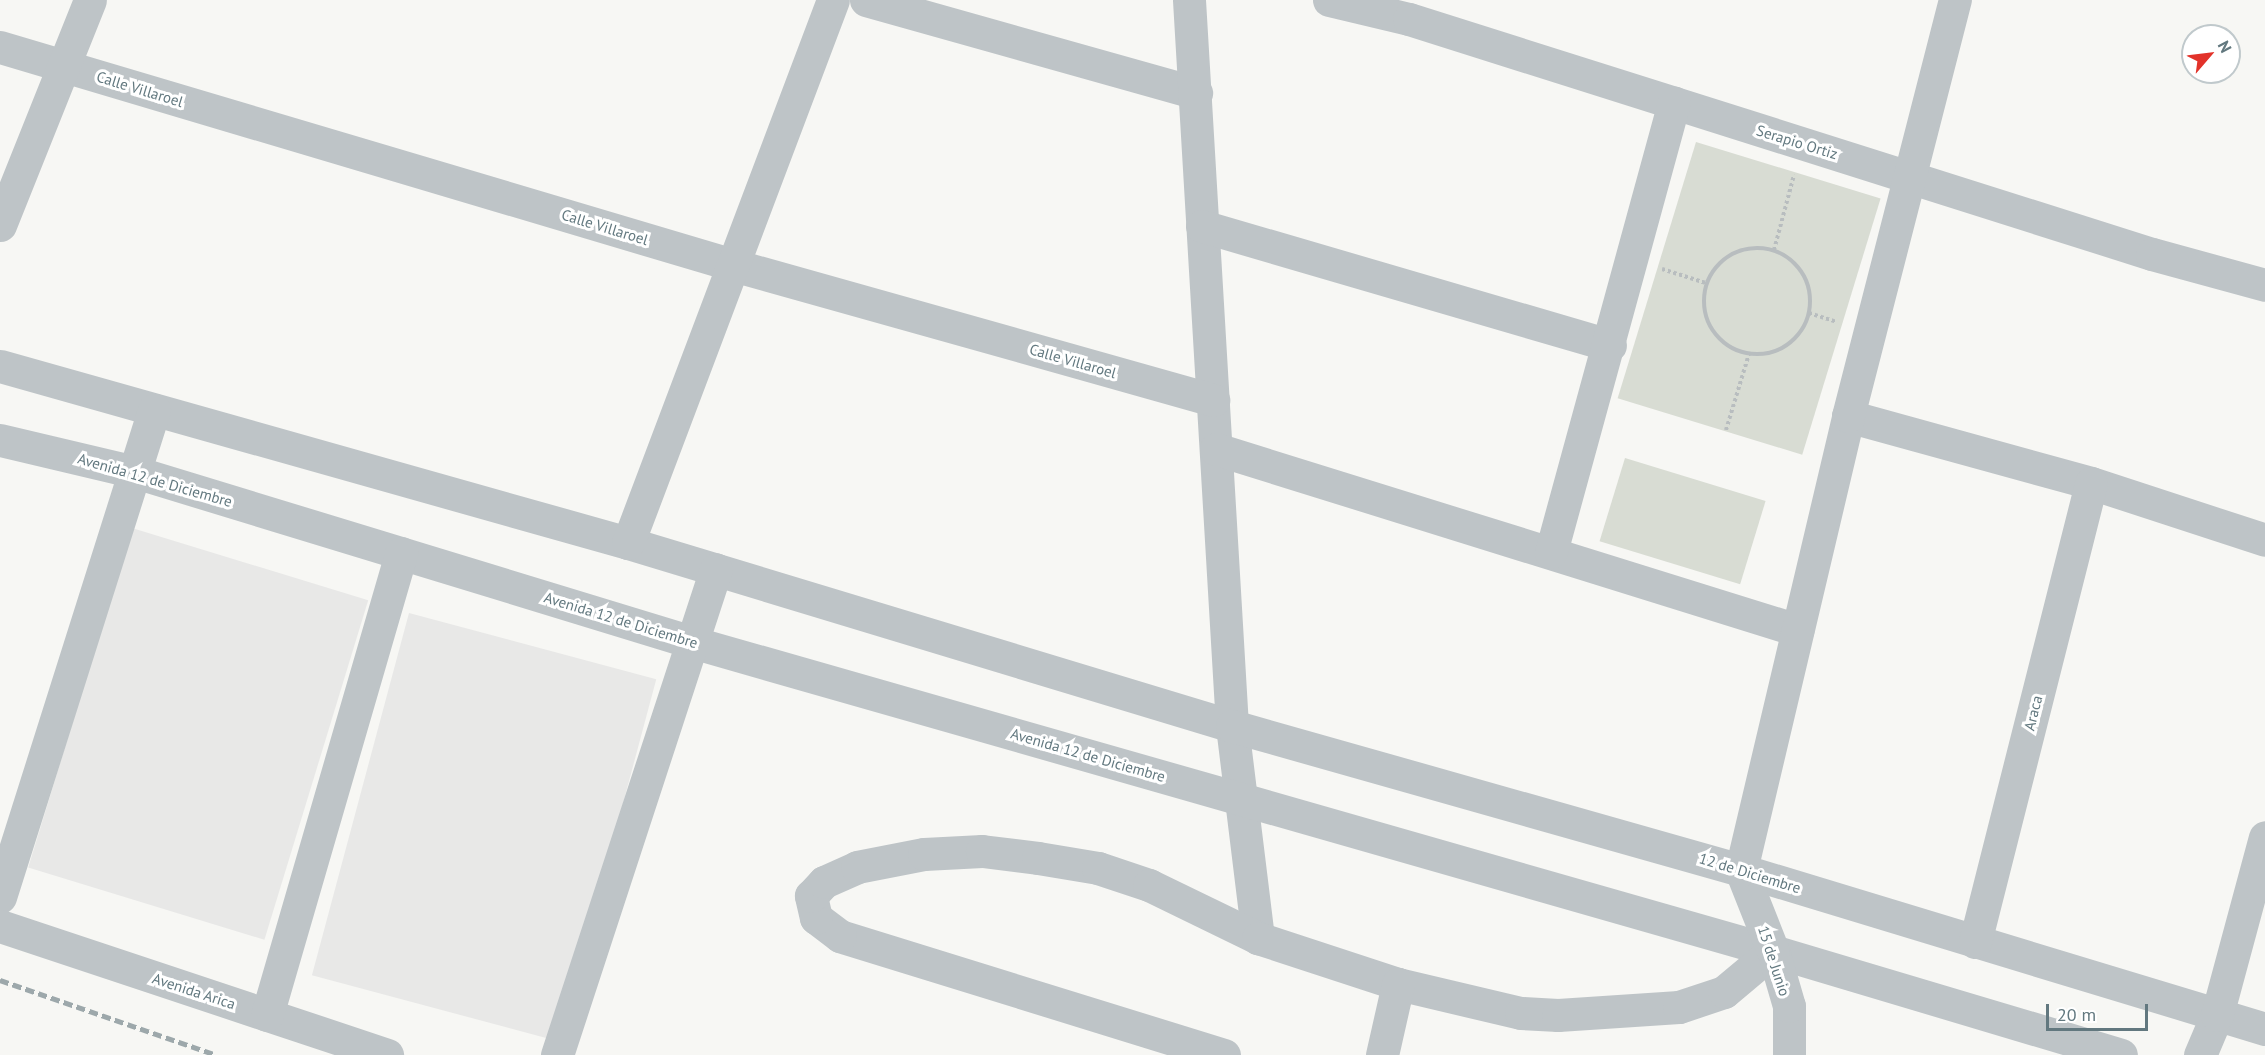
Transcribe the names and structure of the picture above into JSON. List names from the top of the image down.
{
  "streets": {
    "street": [
      "Calle Villaroel",
      "Serapio Ortiz",
      "Avenida 12 de Diciembre",
      "Araca",
      "12 de Diciembre",
      "15 de Junio",
      "Avenida Arica"
    ]
  },
  "crossings": [
    ["Araca", "12 de Diciembre"],
    ["12 de Diciembre", "15 de Junio"]
  ],
  "scale_bar": "20 m",
  "north": "top right"
}
